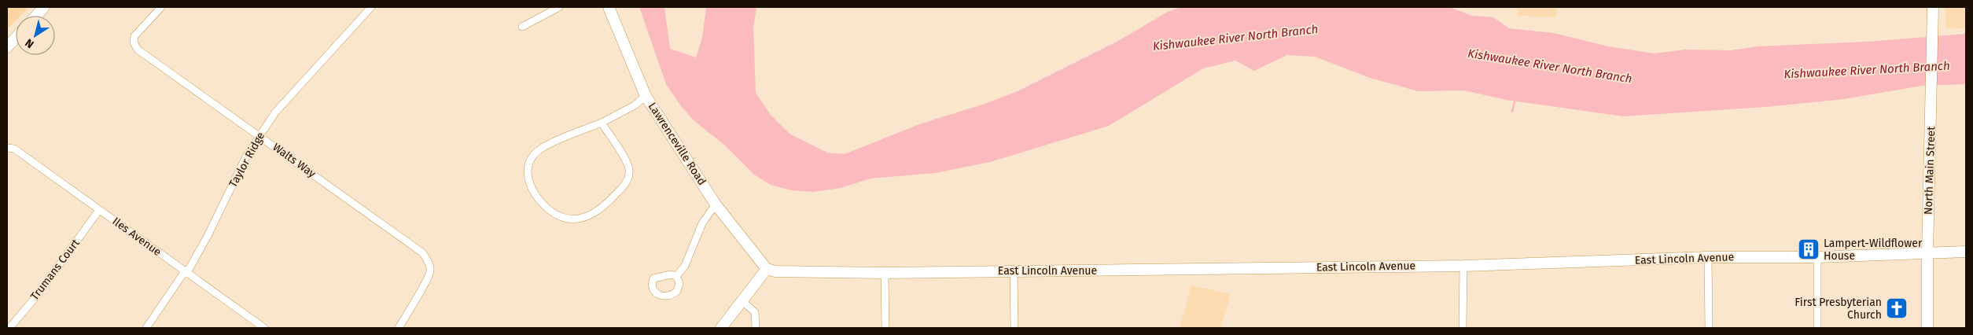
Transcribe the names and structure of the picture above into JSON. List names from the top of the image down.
{
  "streets": {
    "street": [
      "Lawrenceville Road",
      "Taylor Ridge",
      "Walts Way",
      "North Main Street",
      "Iles Avenue",
      "East Lincoln Avenue",
      "Trumans Court"
    ]
  },
  "crossings": [
    ["Lawrenceville Road", "East Lincoln Avenue"],
    ["Taylor Ridge", "Walts Way"],
    ["Taylor Ridge", "Iles Avenue"],
    ["North Main Street", "East Lincoln Avenue"],
    ["Iles Avenue", "Trumans Court"]
  ],
  "water": ["Kishwaukee River North Branch"],
  "places": {
    "building": ["Lampert-Wildflower House"],
    "church": ["First Presbyterian Church"]
  },
  "north": "bottom left"
}
